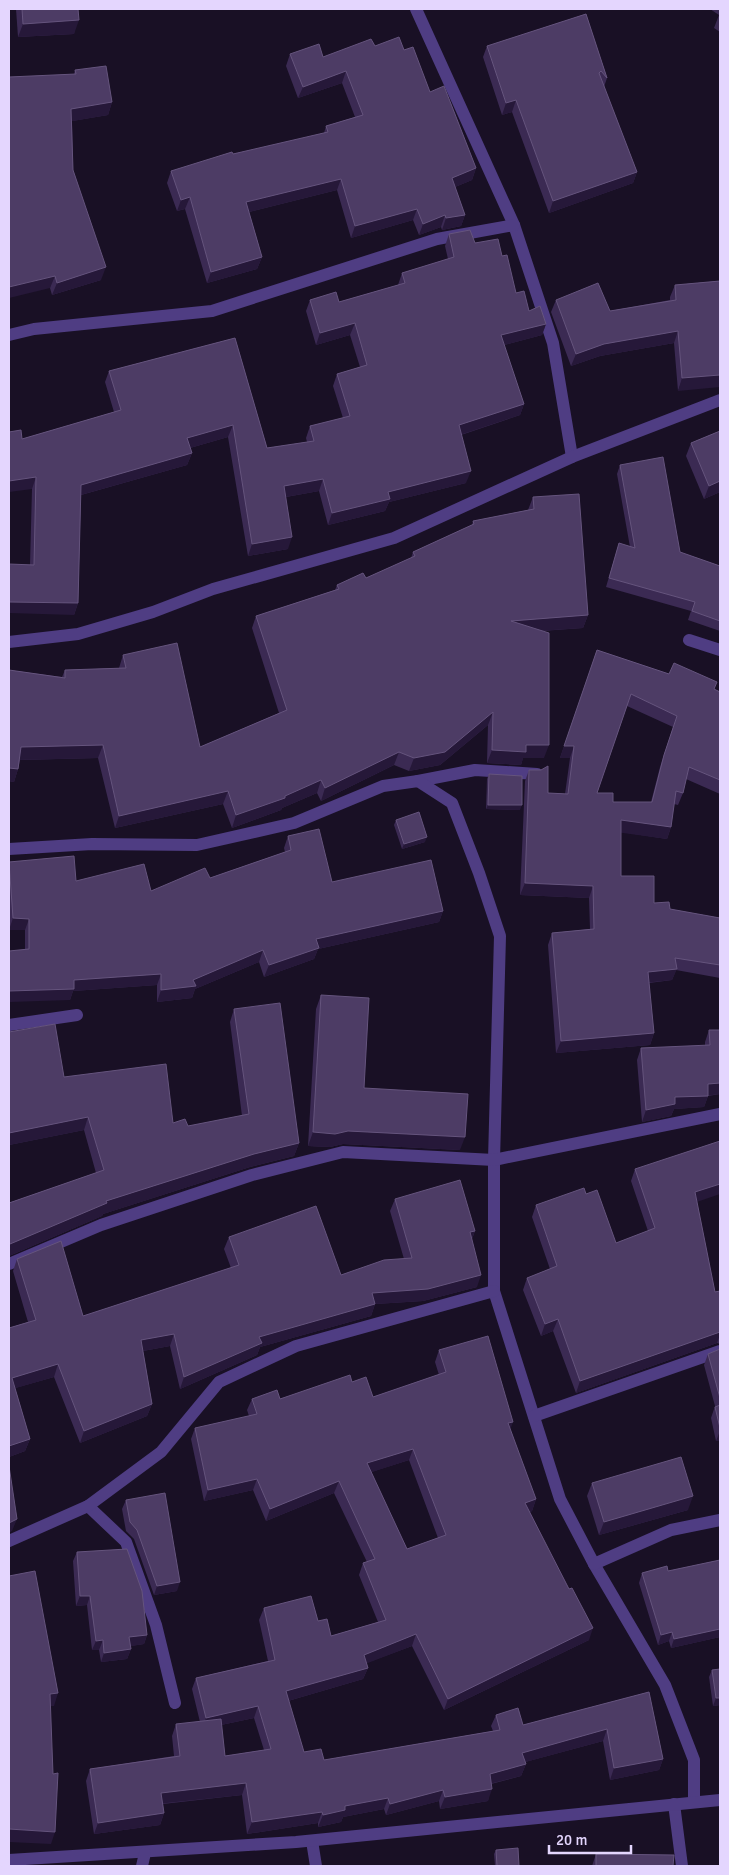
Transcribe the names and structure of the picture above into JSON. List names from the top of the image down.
{
  "scale_bar": "20 m"
}
